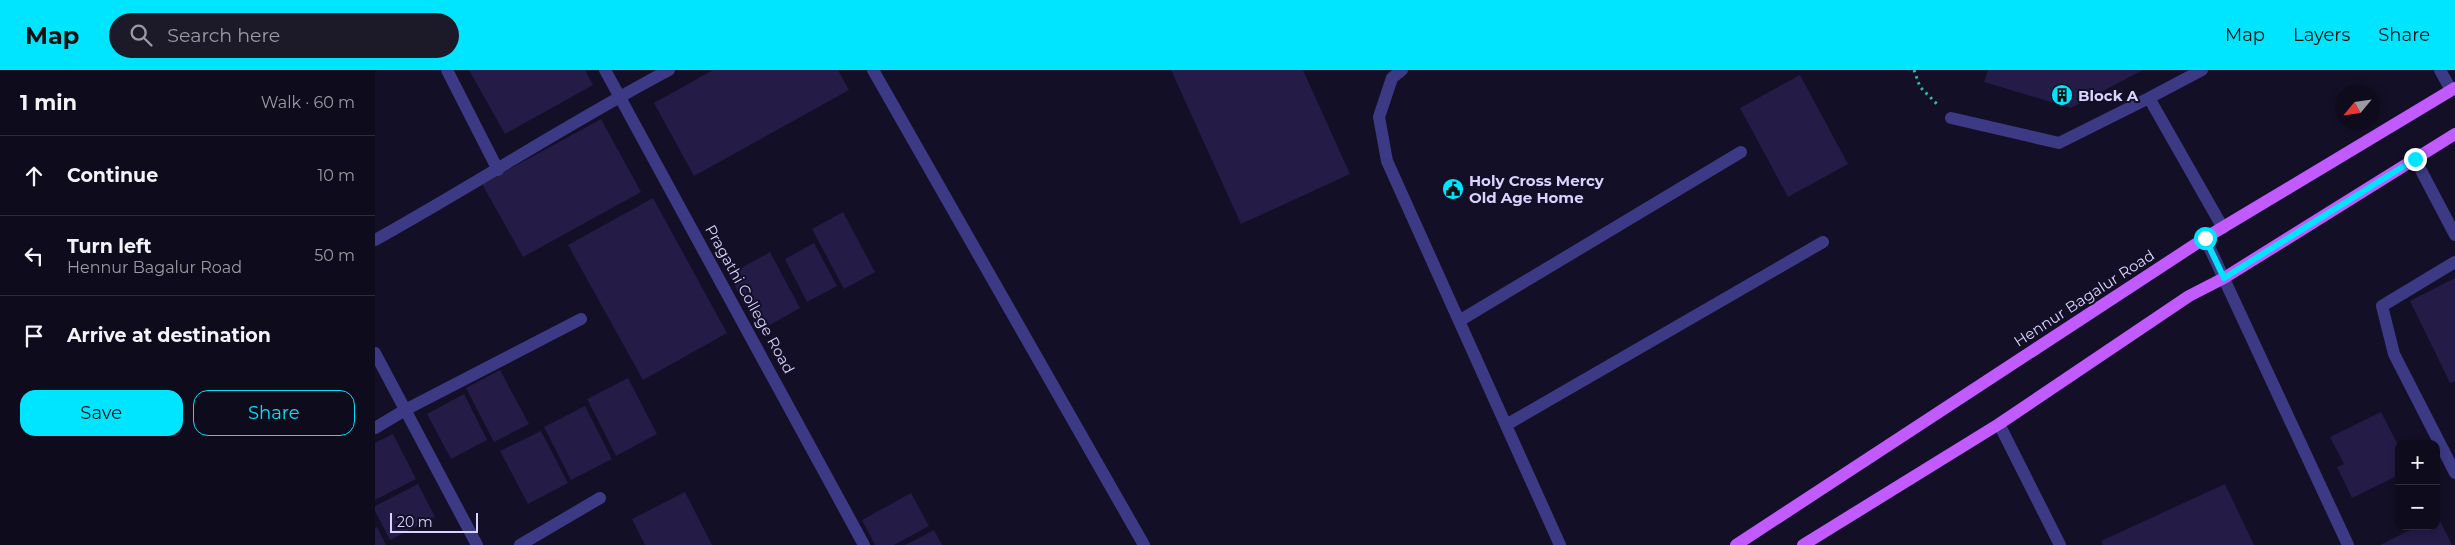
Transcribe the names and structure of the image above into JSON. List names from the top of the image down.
{
  "streets": {
    "main road": ["Hennur Bagalur Road"],
    "street": ["Pragathi College Road"]
  },
  "places": {
    "building": ["Block A"],
    "public building": ["Holy Cross Mercy Old Age Home"]
  },
  "scale_bar": "20 m",
  "north": "bottom left",
  "page": {
    "header": "Map",
    "search": "Search here",
    "nav": ["Map", "Layers", "Share"],
    "heading": ["1 min", "Walk · 60 m"],
    "list": [
      ["Continue", "10 m"],
      ["Turn left", "Hennur Bagalur Road", "50 m"],
      "Arrive at destination"
    ],
    "buttons": ["Save", "Share"],
    "map_buttons": ["+", "−"],
    "scale": "20 m"
  }
}
